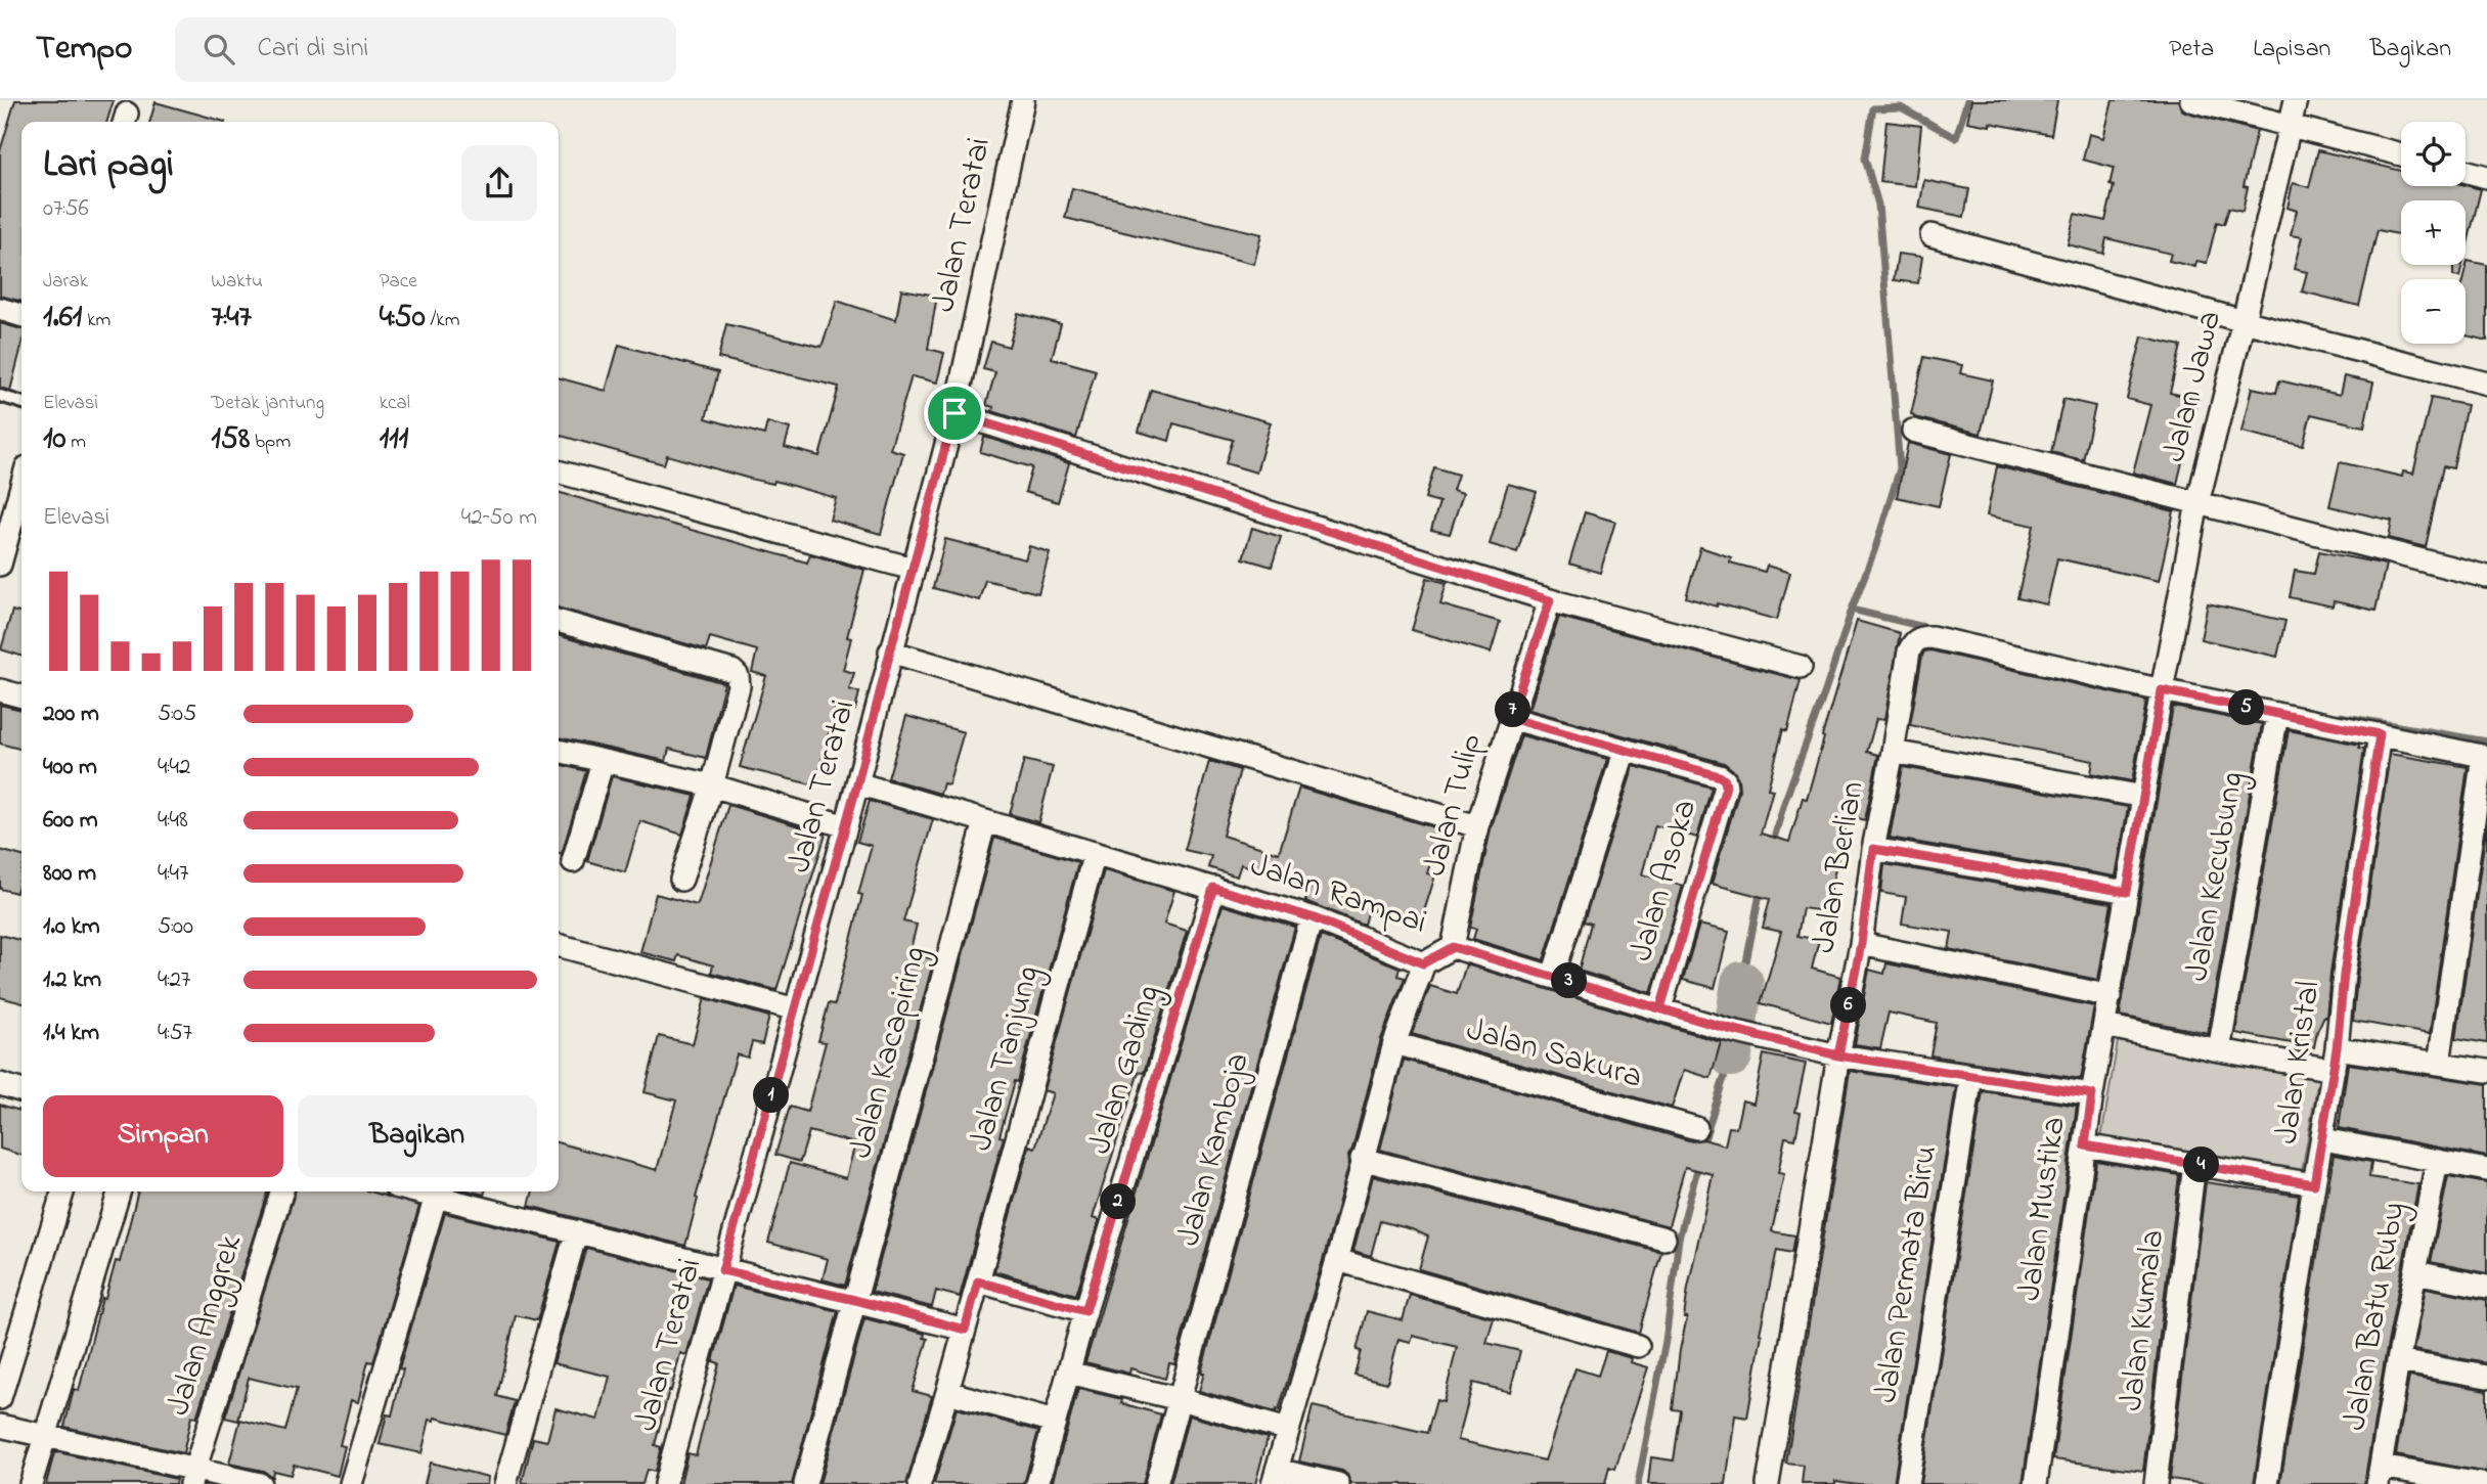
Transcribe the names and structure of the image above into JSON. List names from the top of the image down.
{
  "streets": {
    "street": [
      "Jalan Teratai",
      "Jalan Jawa",
      "Jalan Tulip",
      "Jalan Berlian",
      "Jalan Kecubung",
      "Jalan Asoka",
      "Jalan Rampai",
      "Jalan Kacapiring",
      "Jalan Sakura",
      "Jalan Tanjung",
      "Jalan Kristal",
      "Jalan Gading",
      "Jalan Kamboja",
      "Jalan Mustika",
      "Jalan Permata Biru",
      "Jalan Batu Ruby",
      "Jalan Kumala",
      "Jalan Anggrek"
    ]
  },
  "crossings": [
    ["Jalan Teratai", "Jalan Rampai"],
    ["Jalan Jawa", "Jalan Berlian"],
    ["Jalan Jawa", "Jalan Mustika"],
    ["Jalan Tulip", "Jalan Asoka"],
    ["Jalan Tulip", "Jalan Rampai"],
    ["Jalan Berlian", "Jalan Rampai"],
    ["Jalan Berlian", "Jalan Mustika"],
    ["Jalan Asoka", "Jalan Rampai"],
    ["Jalan Rampai", "Jalan Kacapiring"],
    ["Jalan Rampai", "Jalan Tanjung"],
    ["Jalan Rampai", "Jalan Gading"],
    ["Jalan Rampai", "Jalan Kamboja"],
    ["Jalan Rampai", "Jalan Mustika"],
    ["Jalan Rampai", "Jalan Permata Biru"]
  ],
  "page": {
    "header": "Tempo",
    "search": "Cari di sini",
    "nav": ["Peta", "Lapisan", "Bagikan"],
    "map_buttons": ["+", "−"],
    "heading": ["Lari pagi", "07:56"],
    "stats": [
      ["Jarak", "1.61 km"],
      ["Waktu", "7:47"],
      ["Pace", "4:50 /km"],
      ["Elevasi", "10 m"],
      ["Detak jantung", "158 bpm"],
      ["kcal", "111"]
    ],
    "chart": ["Elevasi", "42–50 m"],
    "list": [
      {
        "name": "200 m",
        "note": "5:05"
      },
      {
        "name": "400 m",
        "note": "4:42"
      },
      {
        "name": "600 m",
        "note": "4:48"
      },
      {
        "name": "800 m",
        "note": "4:47"
      },
      {
        "name": "1.0 km",
        "note": "5:00"
      },
      {
        "name": "1.2 km",
        "note": "4:27"
      },
      {
        "name": "1.4 km",
        "note": "4:57"
      }
    ],
    "pins": [
      "5",
      "7",
      "3",
      "6",
      "1",
      "4",
      "2"
    ],
    "buttons": ["Simpan", "Bagikan"]
  }
}
